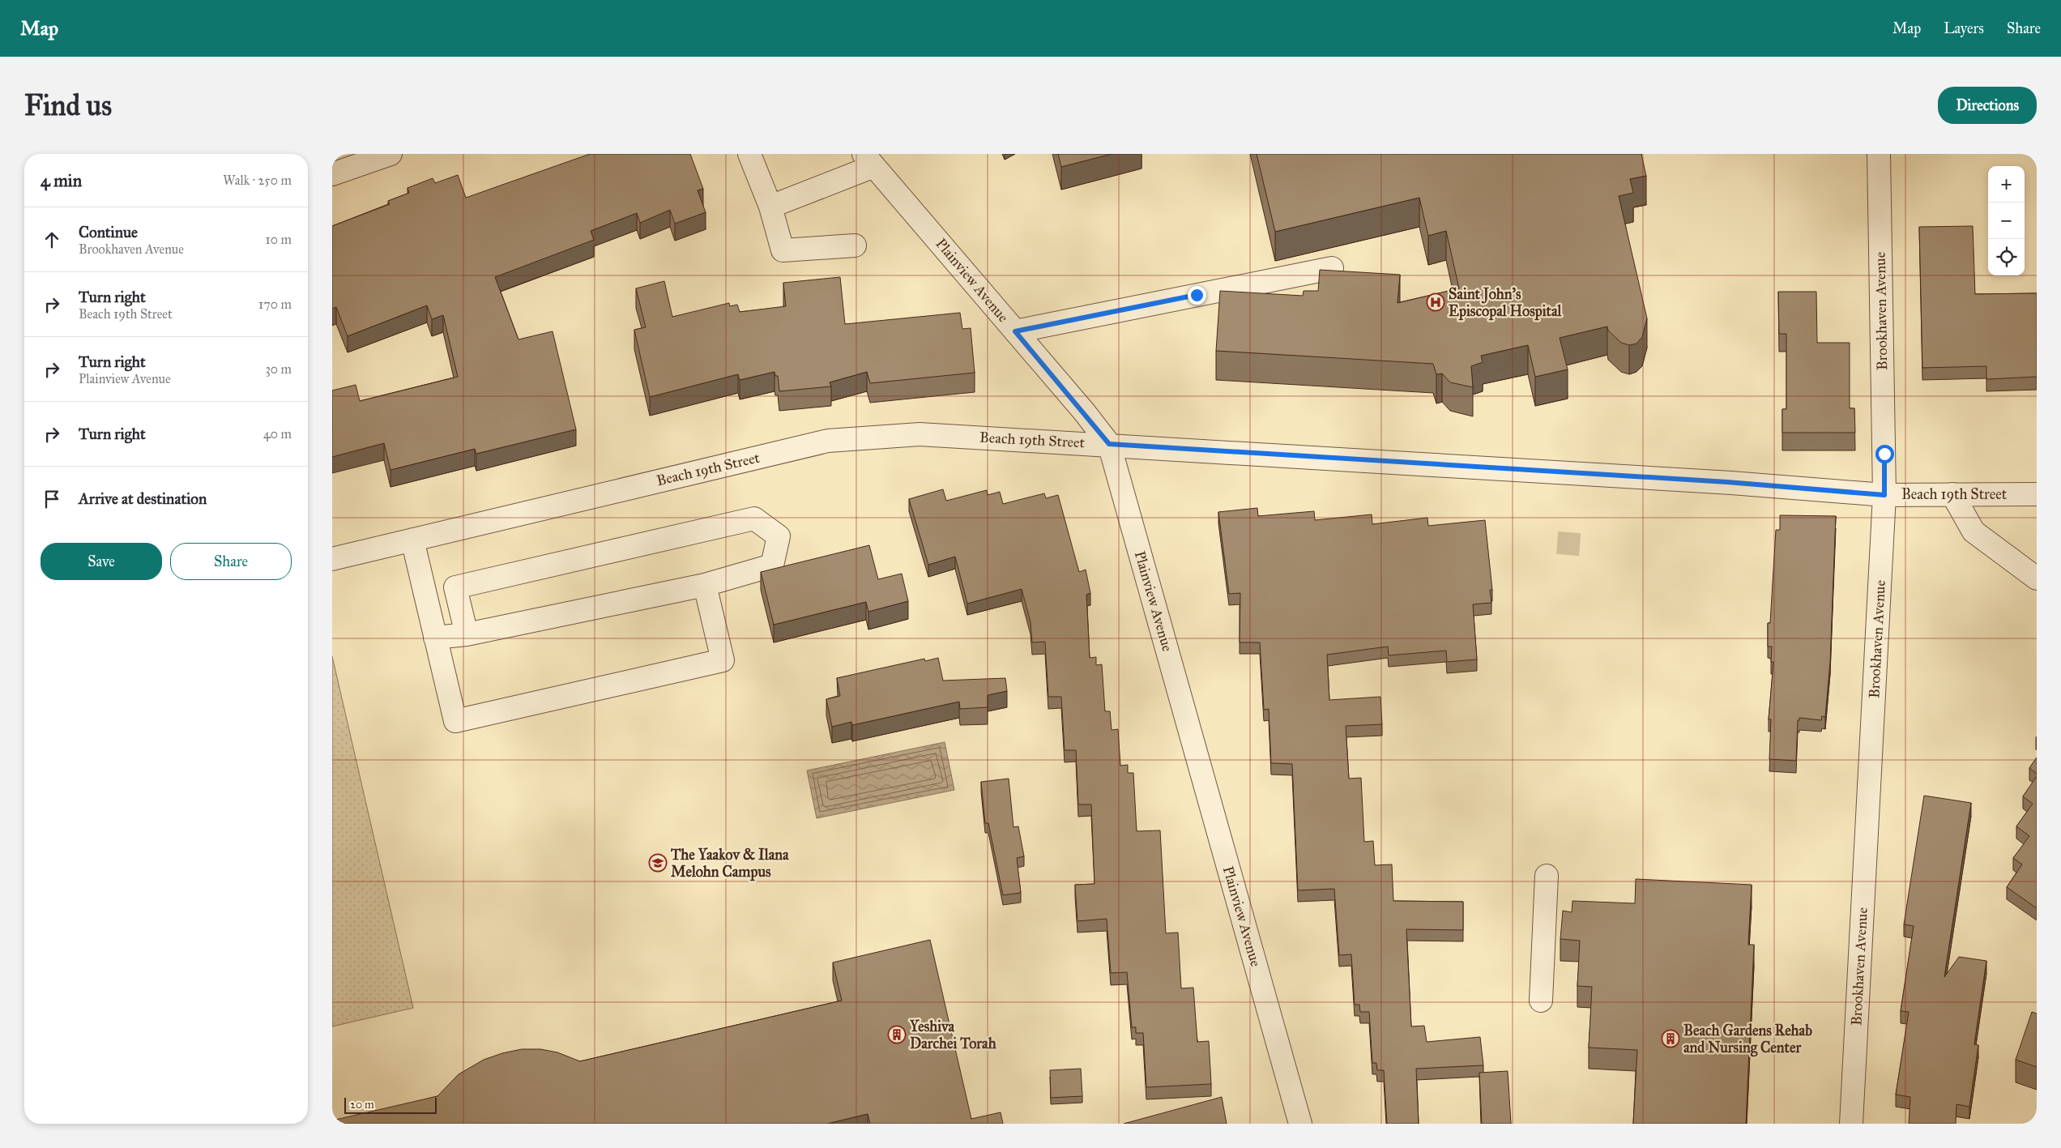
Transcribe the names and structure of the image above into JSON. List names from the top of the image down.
{
  "streets": {
    "street": ["Plainview Avenue", "Brookhaven Avenue", "Beach 19th Street"]
  },
  "crossings": [
    ["Plainview Avenue", "Beach 19th Street"],
    ["Brookhaven Avenue", "Beach 19th Street"]
  ],
  "places": {
    "hospital": ["Saint John's Episcopal Hospital"],
    "school or university": ["The Yaakov & Ilana Melohn Campus"],
    "building": ["Yeshiva Darchei Torah", "Beach Gardens Rehab and Nursing Center"]
  },
  "scale_bar": "20 m",
  "page": {
    "header": "Map",
    "nav": ["Map", "Layers", "Share"],
    "buttons": [
      "Directions",
      ["Save", "Share"]
    ],
    "title": "Find us",
    "heading": ["4 min", "Walk · 250 m"],
    "map_buttons": ["+", "−"],
    "list": [
      ["Continue", "Brookhaven Avenue", "10 m"],
      ["Turn right", "Beach 19th Street", "170 m"],
      ["Turn right", "Plainview Avenue", "30 m"],
      ["Turn right", "40 m"],
      "Arrive at destination"
    ],
    "scale": "20 m"
  }
}
